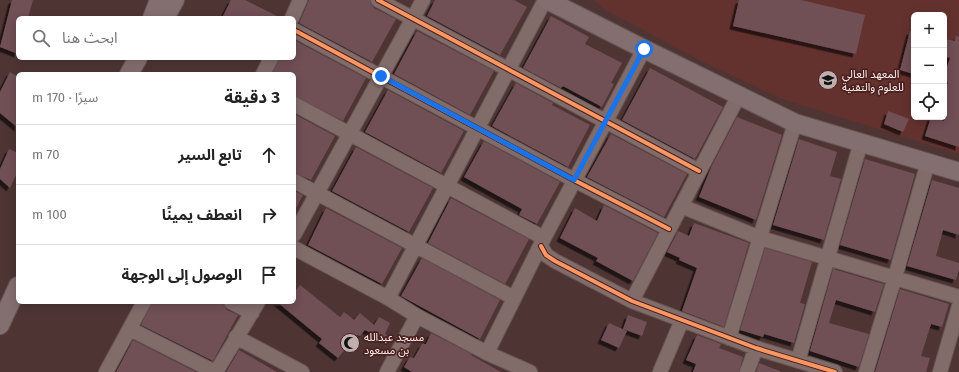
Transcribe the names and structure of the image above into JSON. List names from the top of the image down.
{
  "places": {
    "school or university": ["المعهد العالي للعلوم والتقنية"],
    "mosque": ["مسجد عبدالله بن مسعود"]
  },
  "page": {
    "map_buttons": ["+", "−"],
    "search": "ابحث هنا",
    "heading": ["3 دقيقة", "سيرًا · 170 m"],
    "list": [
      ["تابع السير", "70 m"],
      ["انعطف يمينًا", "100 m"],
      "الوصول إلى الوجهة"
    ]
  }
}
